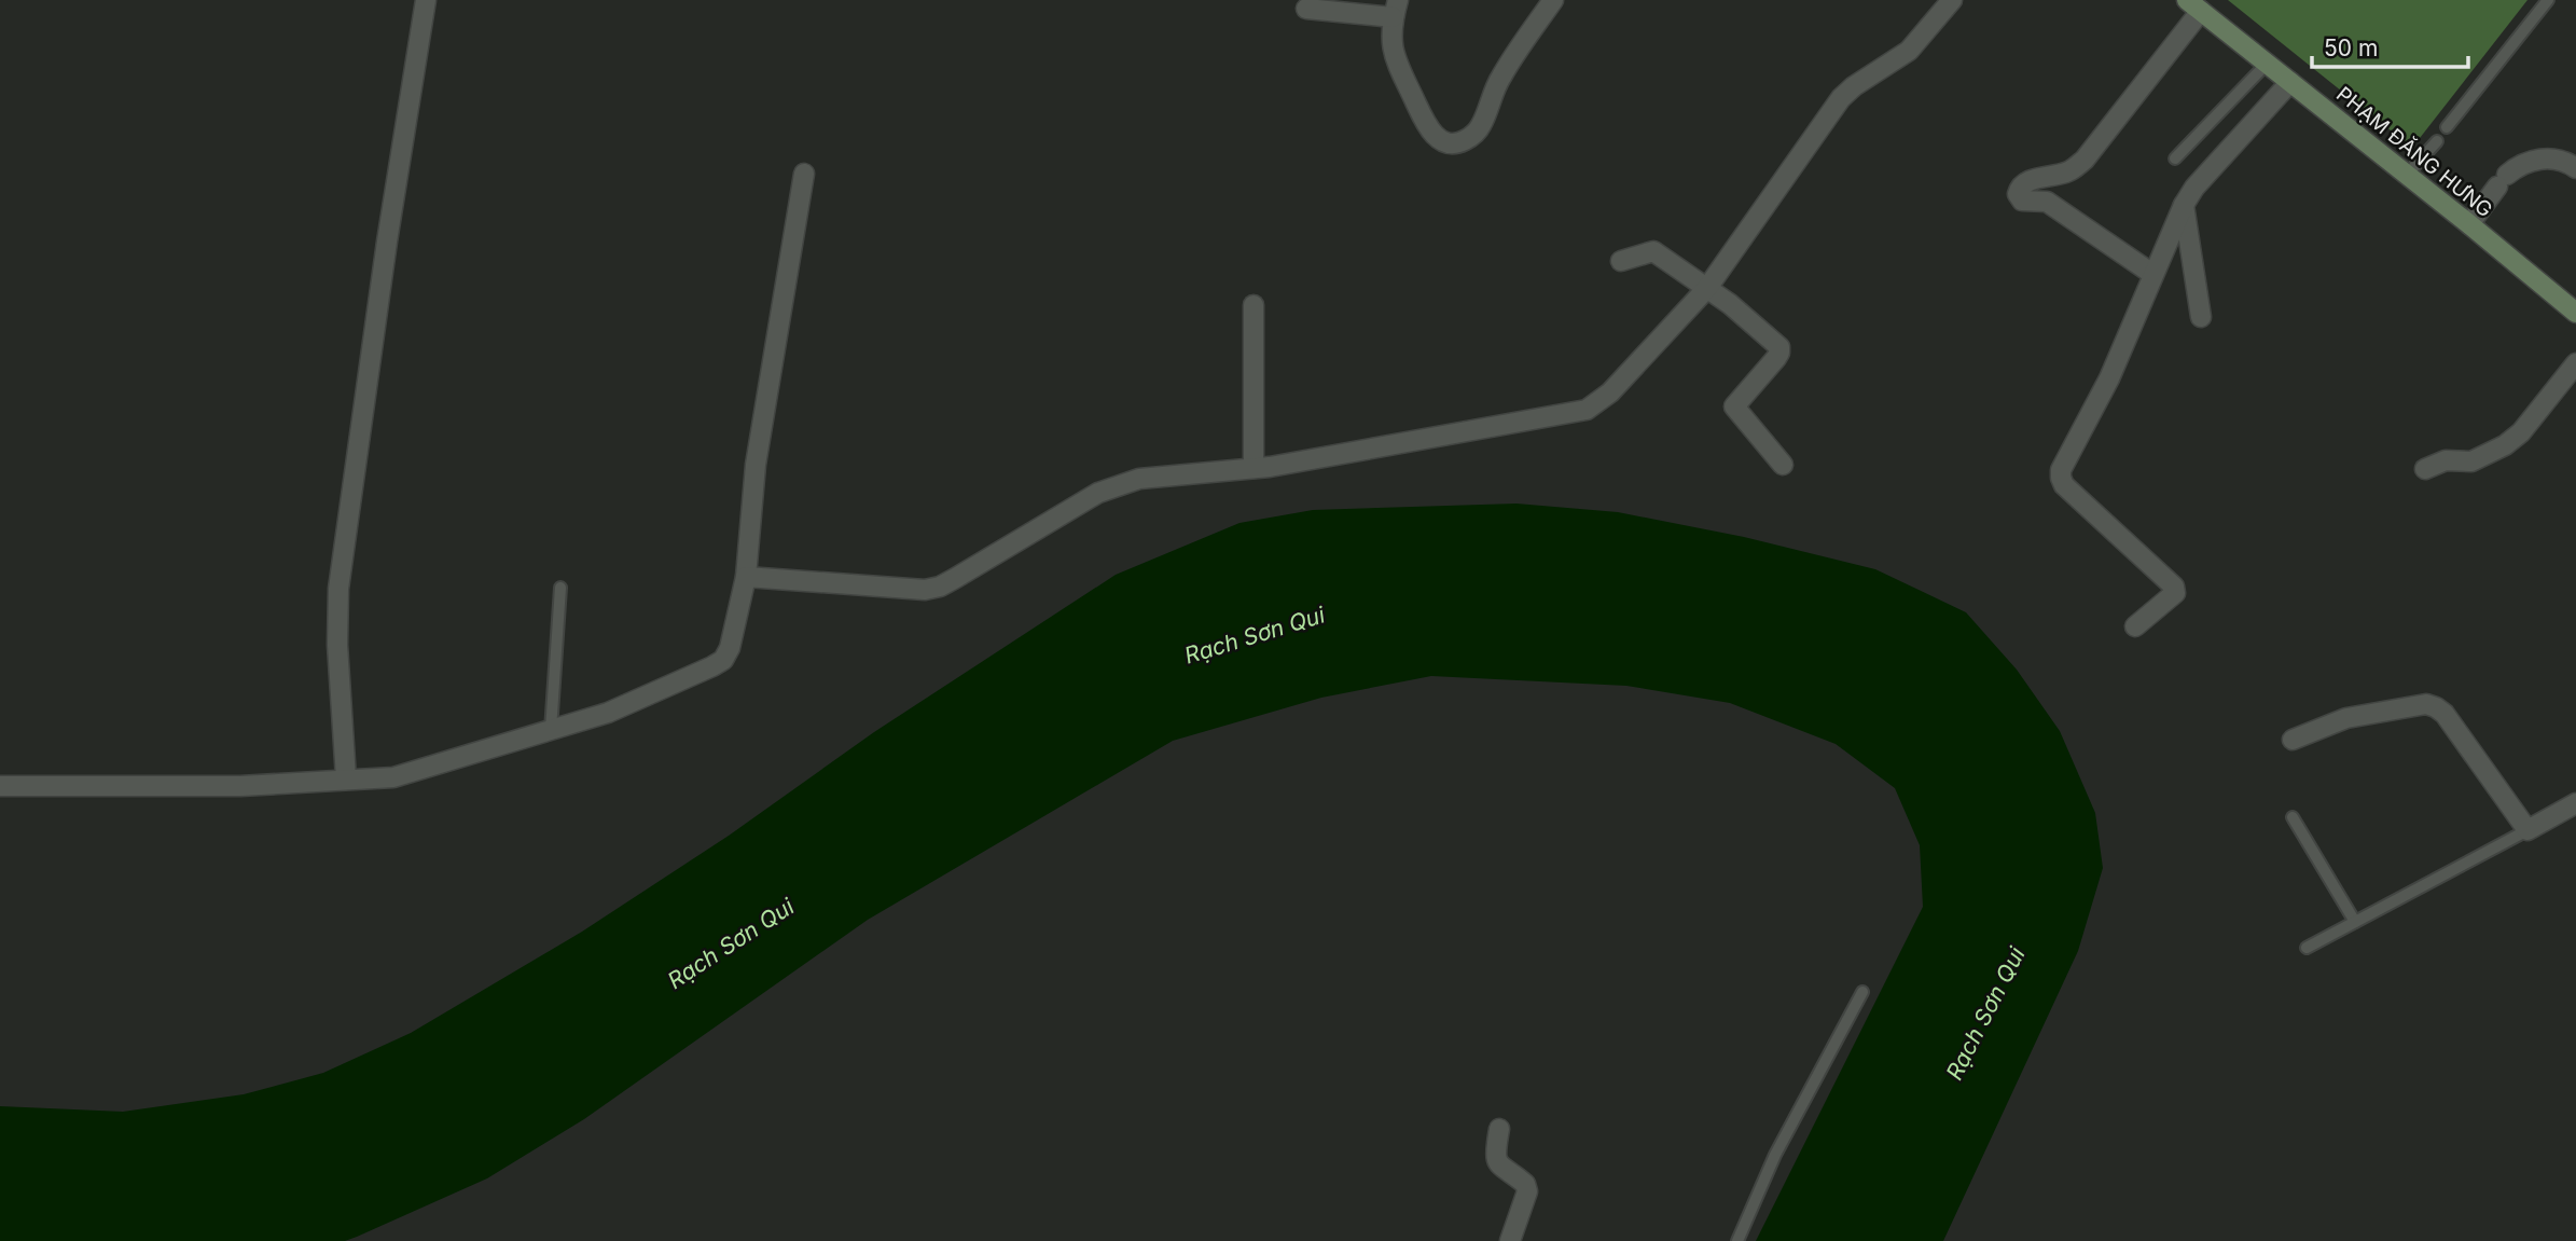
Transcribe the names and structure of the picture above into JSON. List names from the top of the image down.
{
  "streets": {
    "street": ["PHẠM ĐĂNG HƯNG"]
  },
  "water": ["Rạch Sơn Qui"],
  "scale_bar": "50 m"
}
